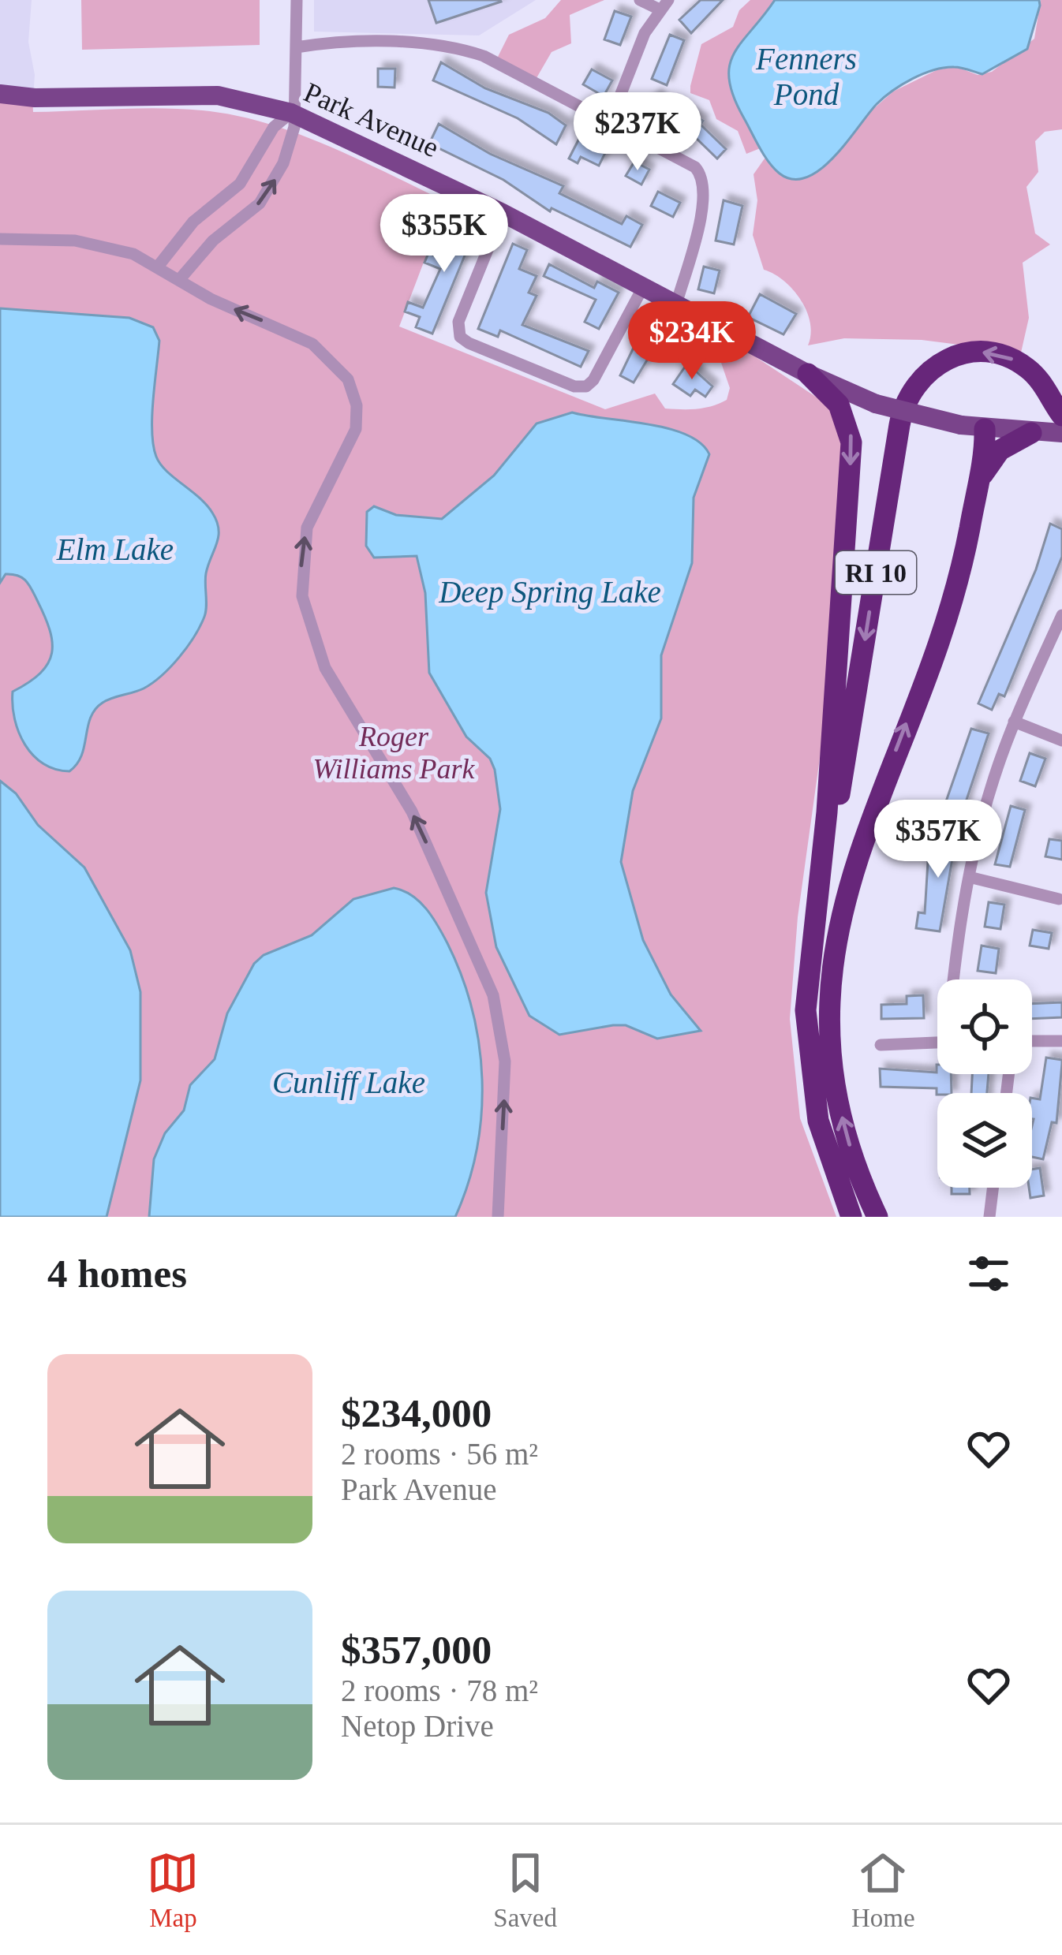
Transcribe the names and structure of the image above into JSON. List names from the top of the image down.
{
  "streets": {
    "highway": ["RI 10"],
    "main road": ["Park Avenue"]
  },
  "water": [
    "Fenners Pond",
    "Elm Lake",
    "Deep Spring Lake",
    "Cunliff Lake"
  ],
  "parks": ["Roger Williams Park"],
  "page": {
    "price": [
      "$237K",
      "$355K",
      "$234K",
      "$357K"
    ],
    "heading": "4 homes",
    "list": [
      {
        "name": "$234,000",
        "note": "2 rooms · 56 m² · Park Avenue"
      },
      {
        "name": "$357,000",
        "note": "2 rooms · 78 m² · Netop Drive"
      }
    ],
    "tabs": ["Map", "Saved", "Home"]
  }
}
